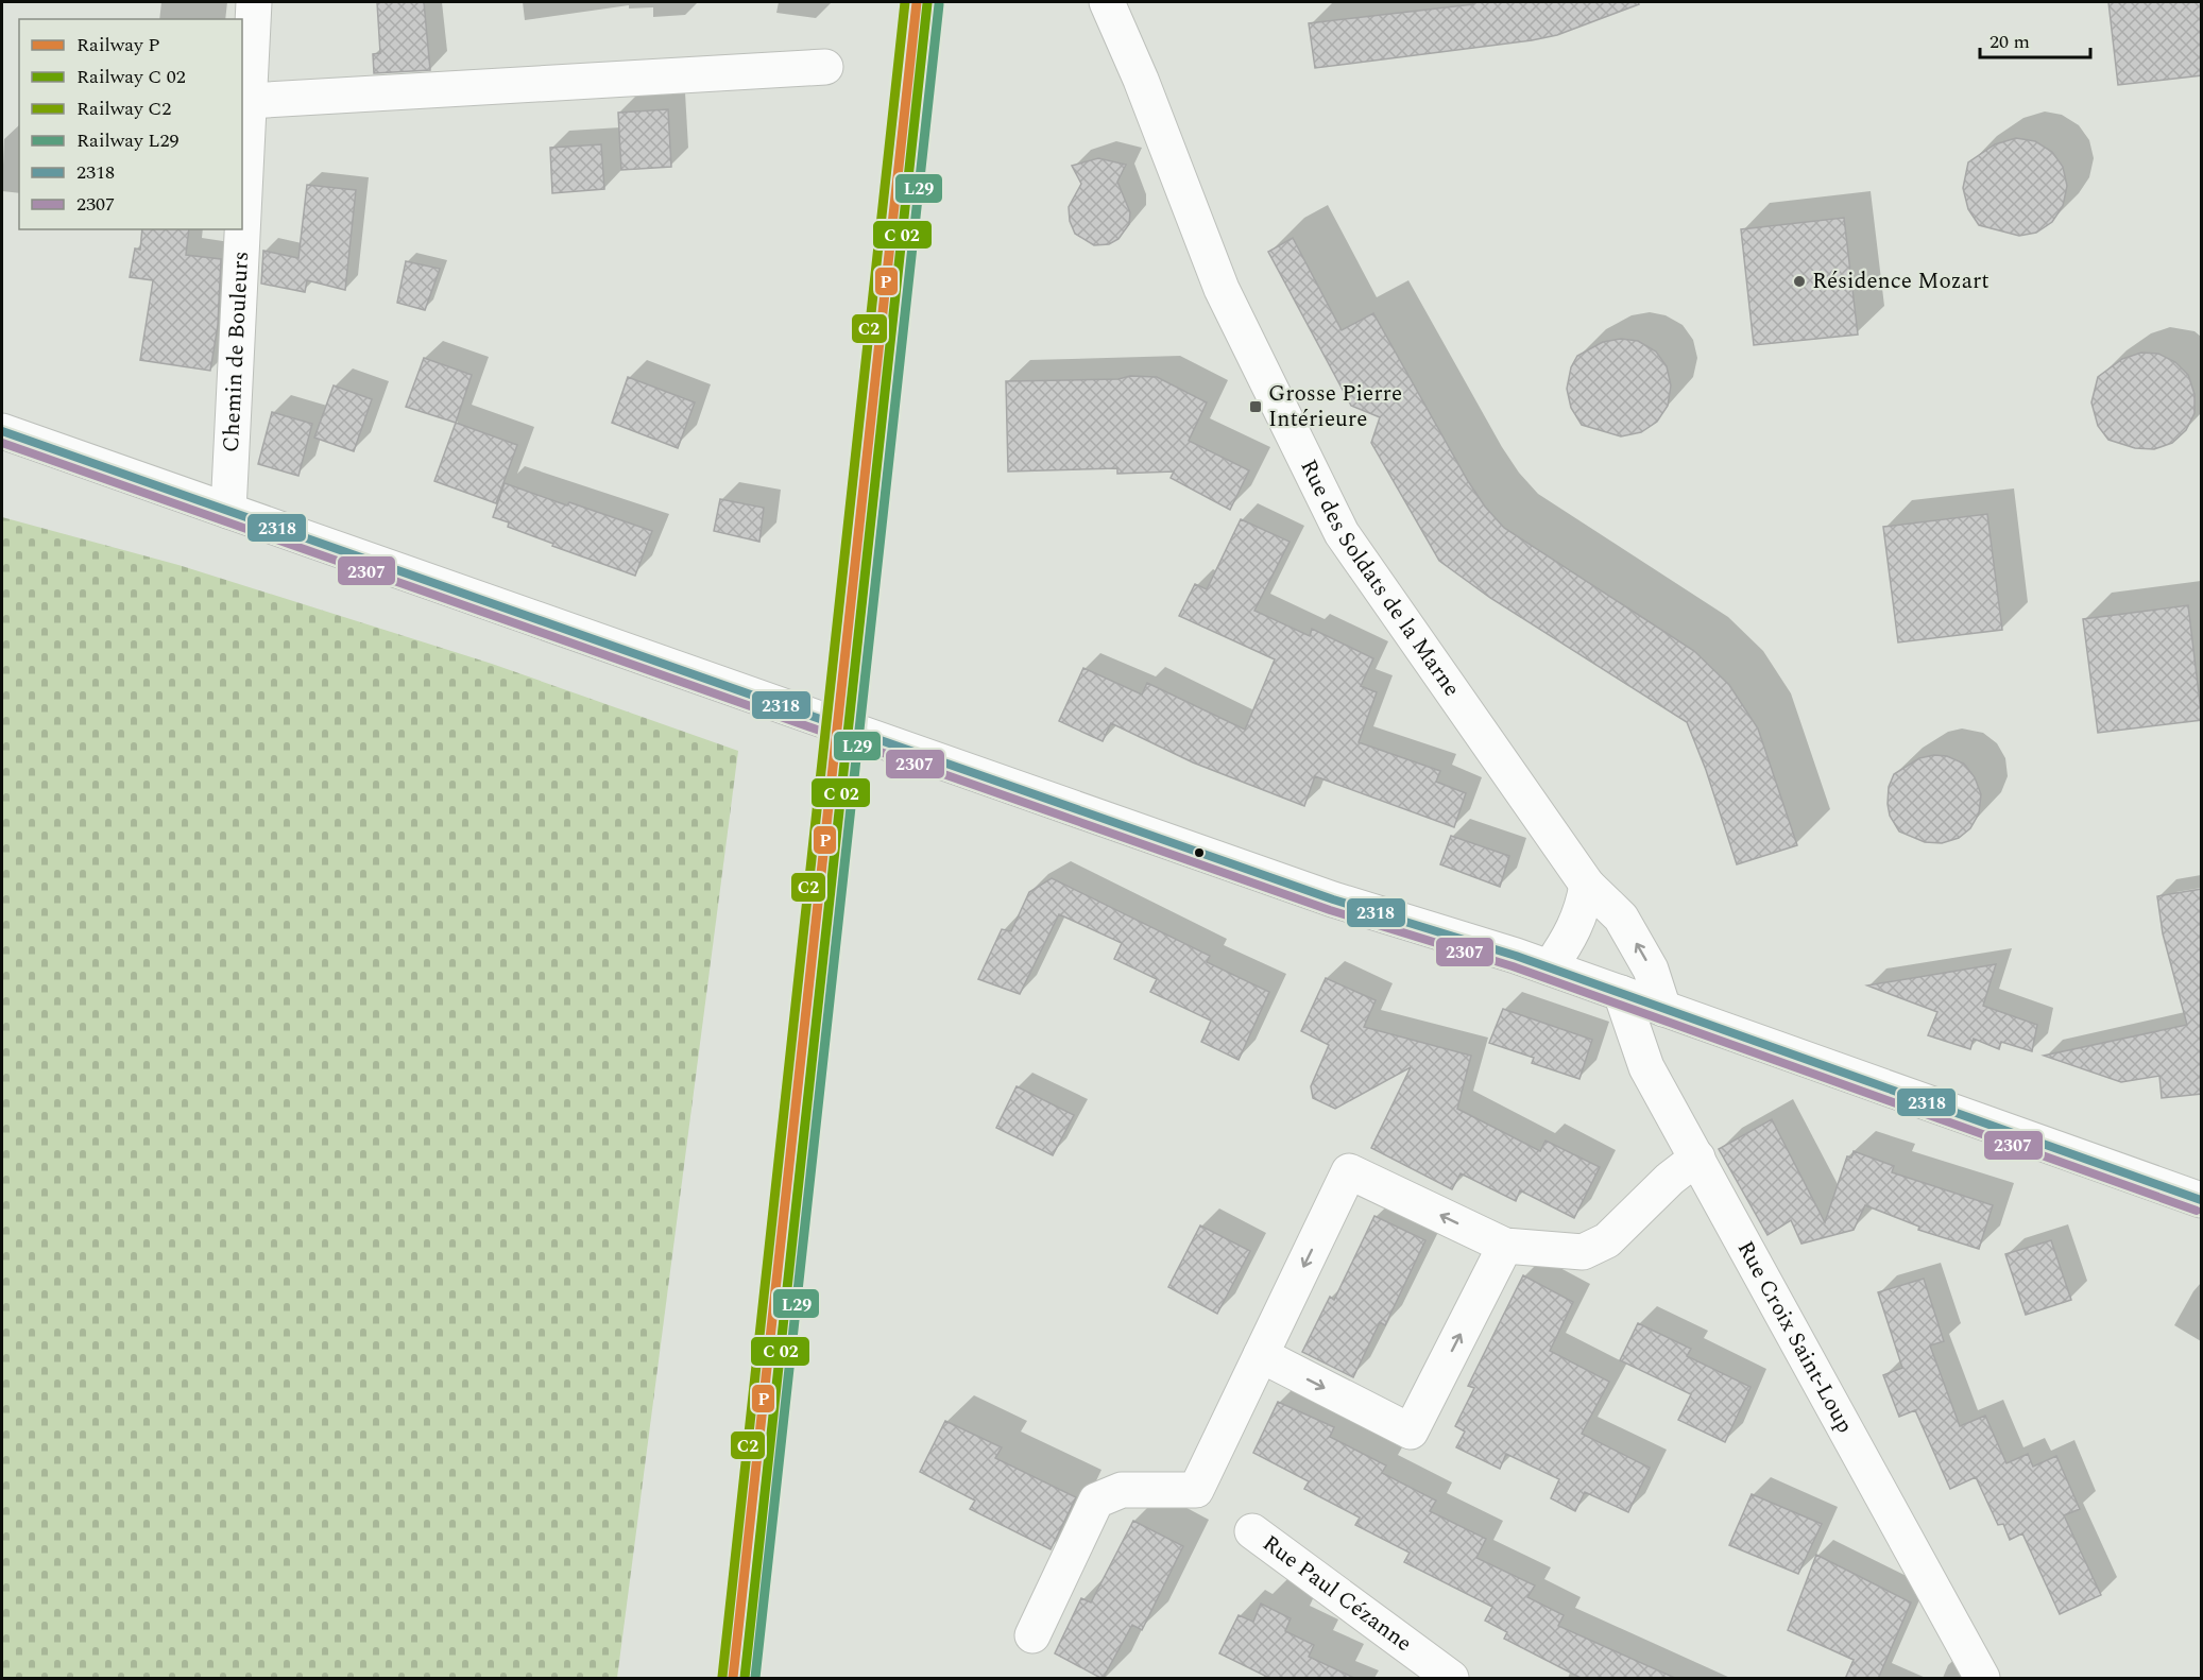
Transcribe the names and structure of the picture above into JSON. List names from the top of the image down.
{
  "streets": {
    "street": [
      "Chemin de Bouleurs",
      "Rue des Soldats de la Marne",
      "Rue Croix Saint-Loup",
      "Rue Paul Cézanne"
    ]
  },
  "places": {
    "other": ["Résidence Mozart"],
    "transit": ["Grosse Pierre Intérieure"]
  },
  "lines": [
    "rail line P",
    "rail line C2",
    "rail line L29",
    "transit line 2318",
    "transit line 2307"
  ],
  "legend": [
    "Railway P",
    "Railway C 02",
    "Railway C2",
    "Railway L29",
    "2318",
    "2307"
  ],
  "scale_bar": "20 m"
}
